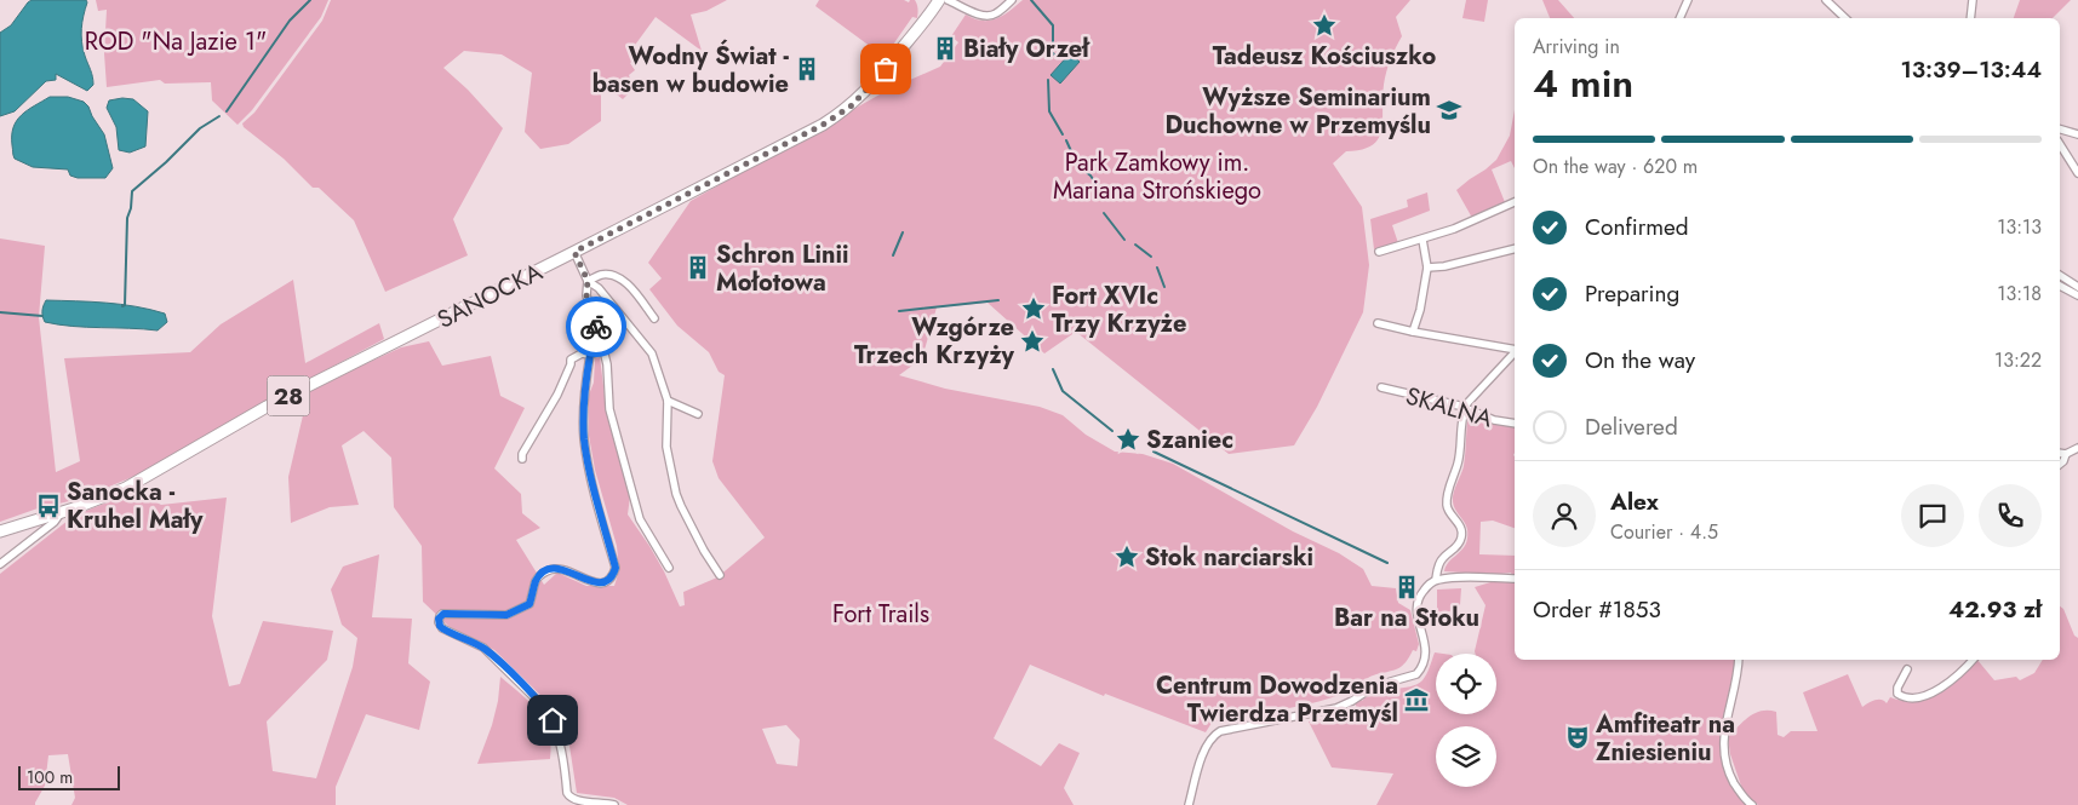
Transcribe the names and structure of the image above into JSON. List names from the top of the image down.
{
  "streets": {
    "main road": ["SANOCKA", "28"],
    "street": ["SKALNA"]
  },
  "parks": ["ROD \"Na Jazie 1\"", "Park Zamkowy im. Mariana Strońskiego", "Fort Trails"],
  "places": {
    "place": [
      "Tadeusz Kościuszko",
      "Fort XVIc Trzy Krzyże",
      "Wzgórze Trzech Krzyży",
      "Szaniec",
      "Stok narciarski"
    ],
    "building": [
      "Biały Orzeł",
      "Wodny Świat - basen w budowie",
      "Schron Linii Mołotowa",
      "Bar na Stoku"
    ],
    "school or university": ["Wyższe Seminarium Duchowne w Przemyślu"],
    "bus stop": ["Sanocka - Kruhel Mały"],
    "museum": ["Centrum Dowodzenia Twierdza Przemyśl"],
    "theatre": ["Amfiteatr na Zniesieniu"]
  },
  "scale_bar": "100 m",
  "page": {
    "heading": ["4 min", "Arriving in", "13:39–13:44"],
    "panel": [
      "Alex",
      "Courier · 4.5",
      "Order #1853",
      "42.93 zł"
    ],
    "bar": "On the way · 620 m",
    "list": [
      ["Confirmed", "13:13"],
      ["Preparing", "13:18"],
      ["On the way", "13:22"],
      "Delivered"
    ],
    "scale": "100 m"
  }
}
